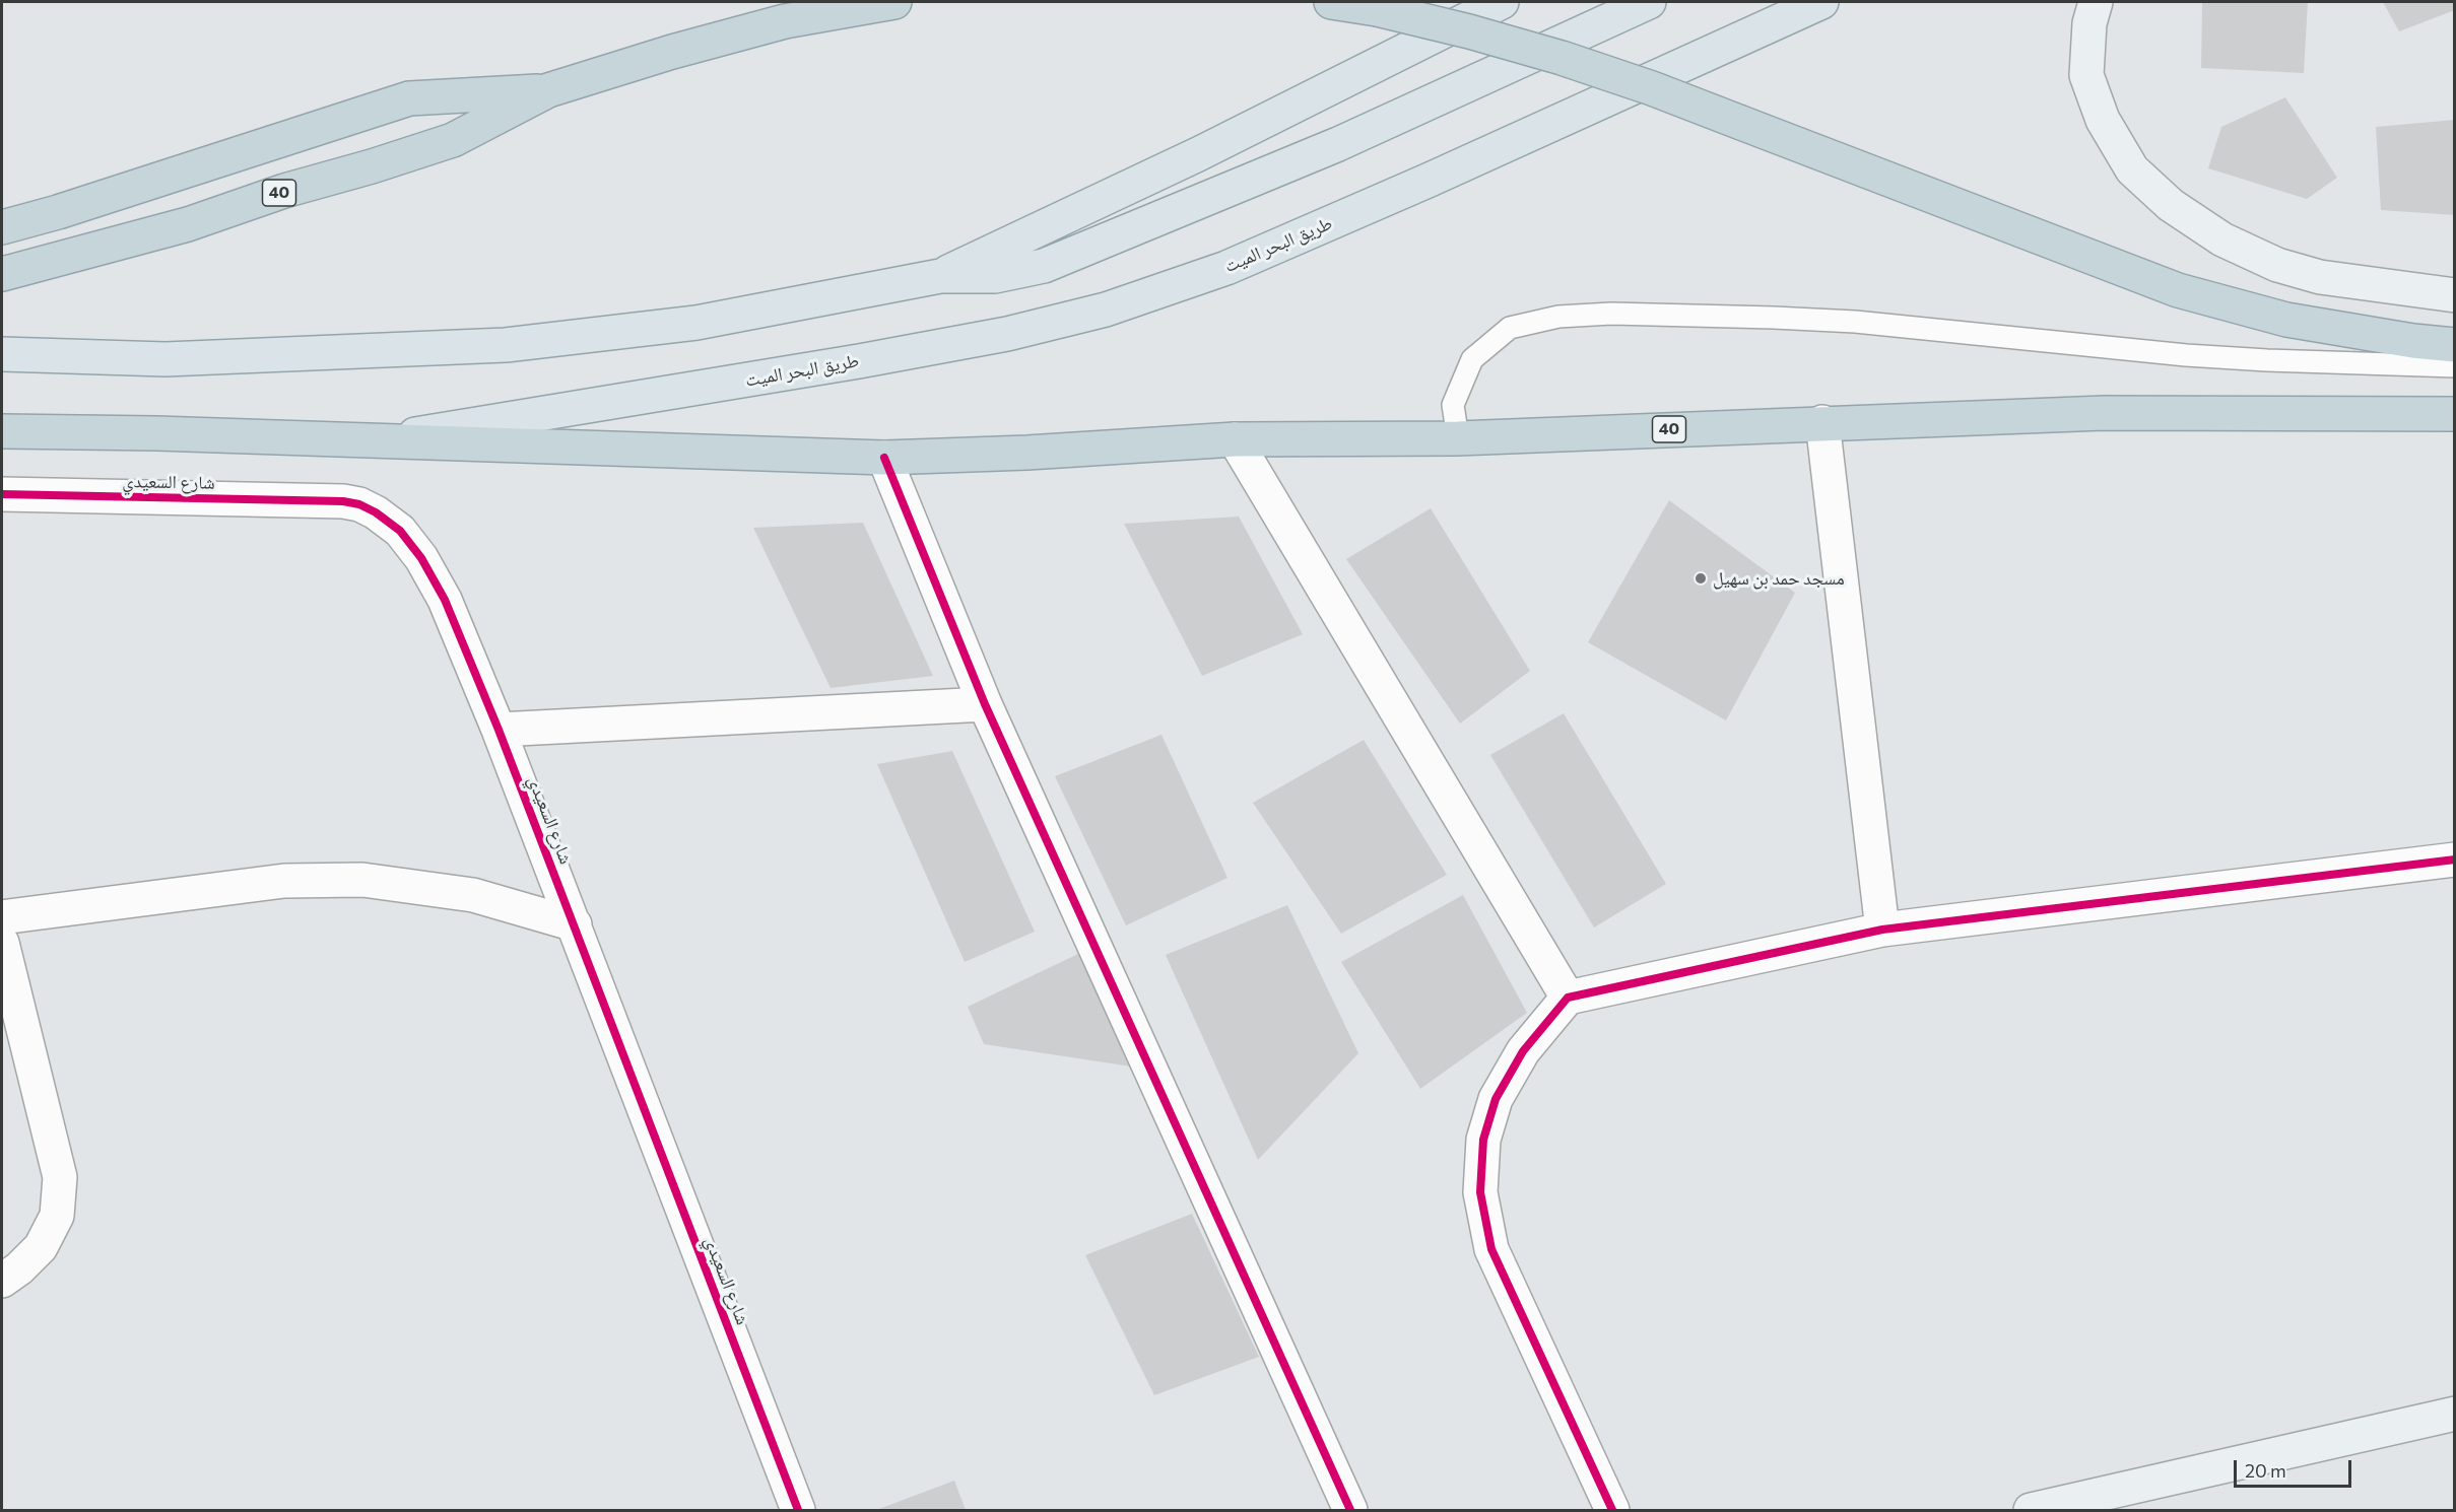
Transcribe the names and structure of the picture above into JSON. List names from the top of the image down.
{
  "streets": {
    "highway": ["40"],
    "main road": ["طريق البحر الميت"],
    "street": ["شارع السعيدي"]
  },
  "crossings": [
    ["40", "طريق البحر الميت"]
  ],
  "places": ["مسجد حمد بن سهيل"],
  "scale_bar": "20 m"
}
